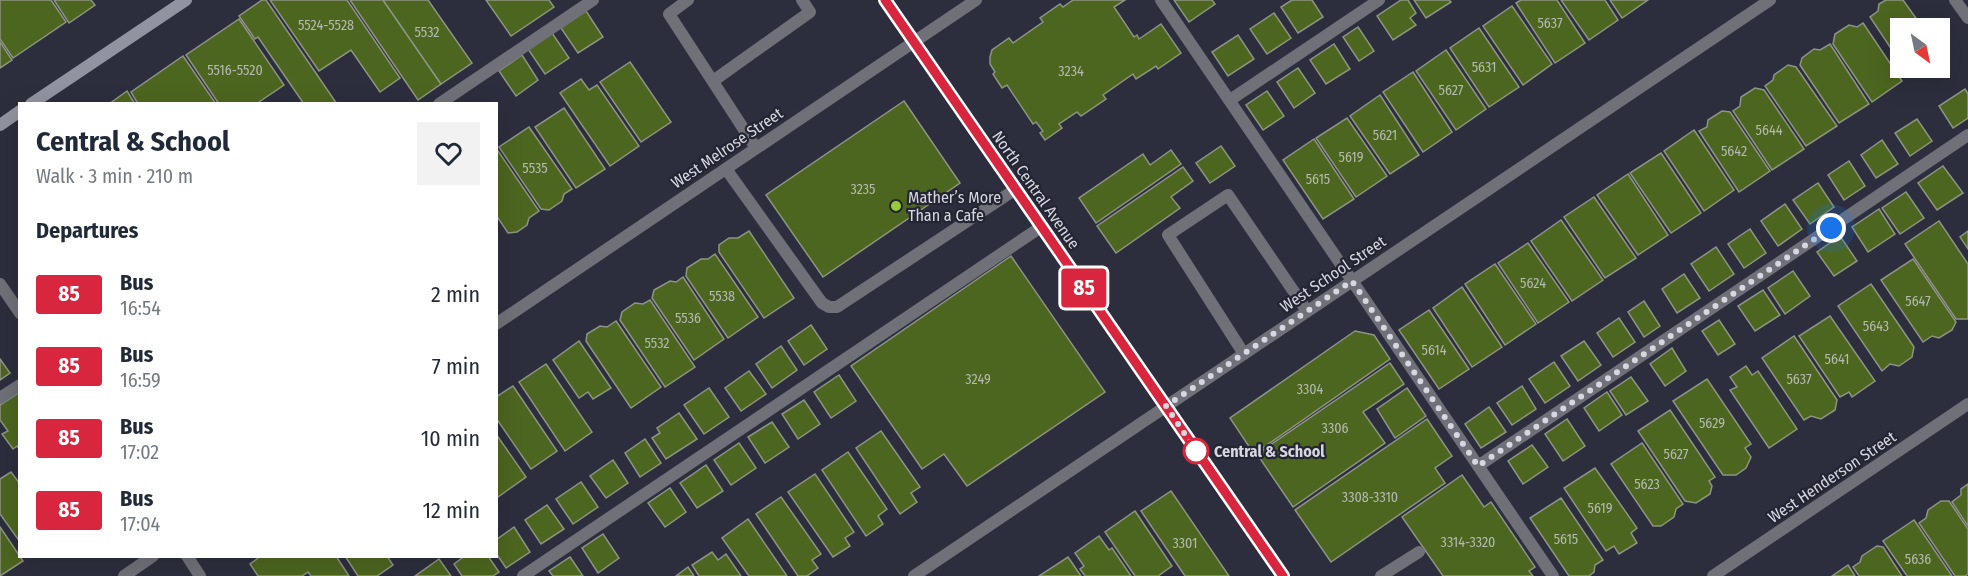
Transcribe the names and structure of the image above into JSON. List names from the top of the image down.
{
  "streets": {
    "main road": ["North Central Avenue"],
    "street": ["West Melrose Street", "West School Street", "West Henderson Street"]
  },
  "crossings": [
    ["West Melrose Street", "North Central Avenue"],
    ["North Central Avenue", "West School Street"]
  ],
  "places": ["Mather’s More Than a Cafe", "Central & School"],
  "lines": ["bus line 85"],
  "house_numbers": [
    "5637",
    "5524-5528",
    "5532",
    "5631",
    "5516-5520",
    "3234",
    "5627",
    "5644",
    "5621",
    "5642",
    "5619",
    "5535",
    "5615",
    "3235",
    "5624",
    "5538",
    "5647",
    "5536",
    "5643",
    "5532",
    "5614",
    "5641",
    "3249",
    "5637",
    "3304",
    "5629",
    "3306",
    "5627",
    "5623",
    "3308-3310",
    "5619",
    "5615",
    "3314-3320",
    "3301",
    "5636"
  ],
  "north": "bottom right",
  "page": {
    "on_map": "85",
    "heading": [
      ["Central & School", "Walk · 3 min · 210 m"],
      "Departures"
    ],
    "list": [
      {
        "mark": "85",
        "name": "Bus",
        "note": "16:54",
        "value": "2 min"
      },
      {
        "mark": "85",
        "name": "Bus",
        "note": "16:59",
        "value": "7 min"
      },
      {
        "mark": "85",
        "name": "Bus",
        "note": "17:02",
        "value": "10 min"
      },
      {
        "mark": "85",
        "name": "Bus",
        "note": "17:04",
        "value": "12 min"
      }
    ]
  }
}
